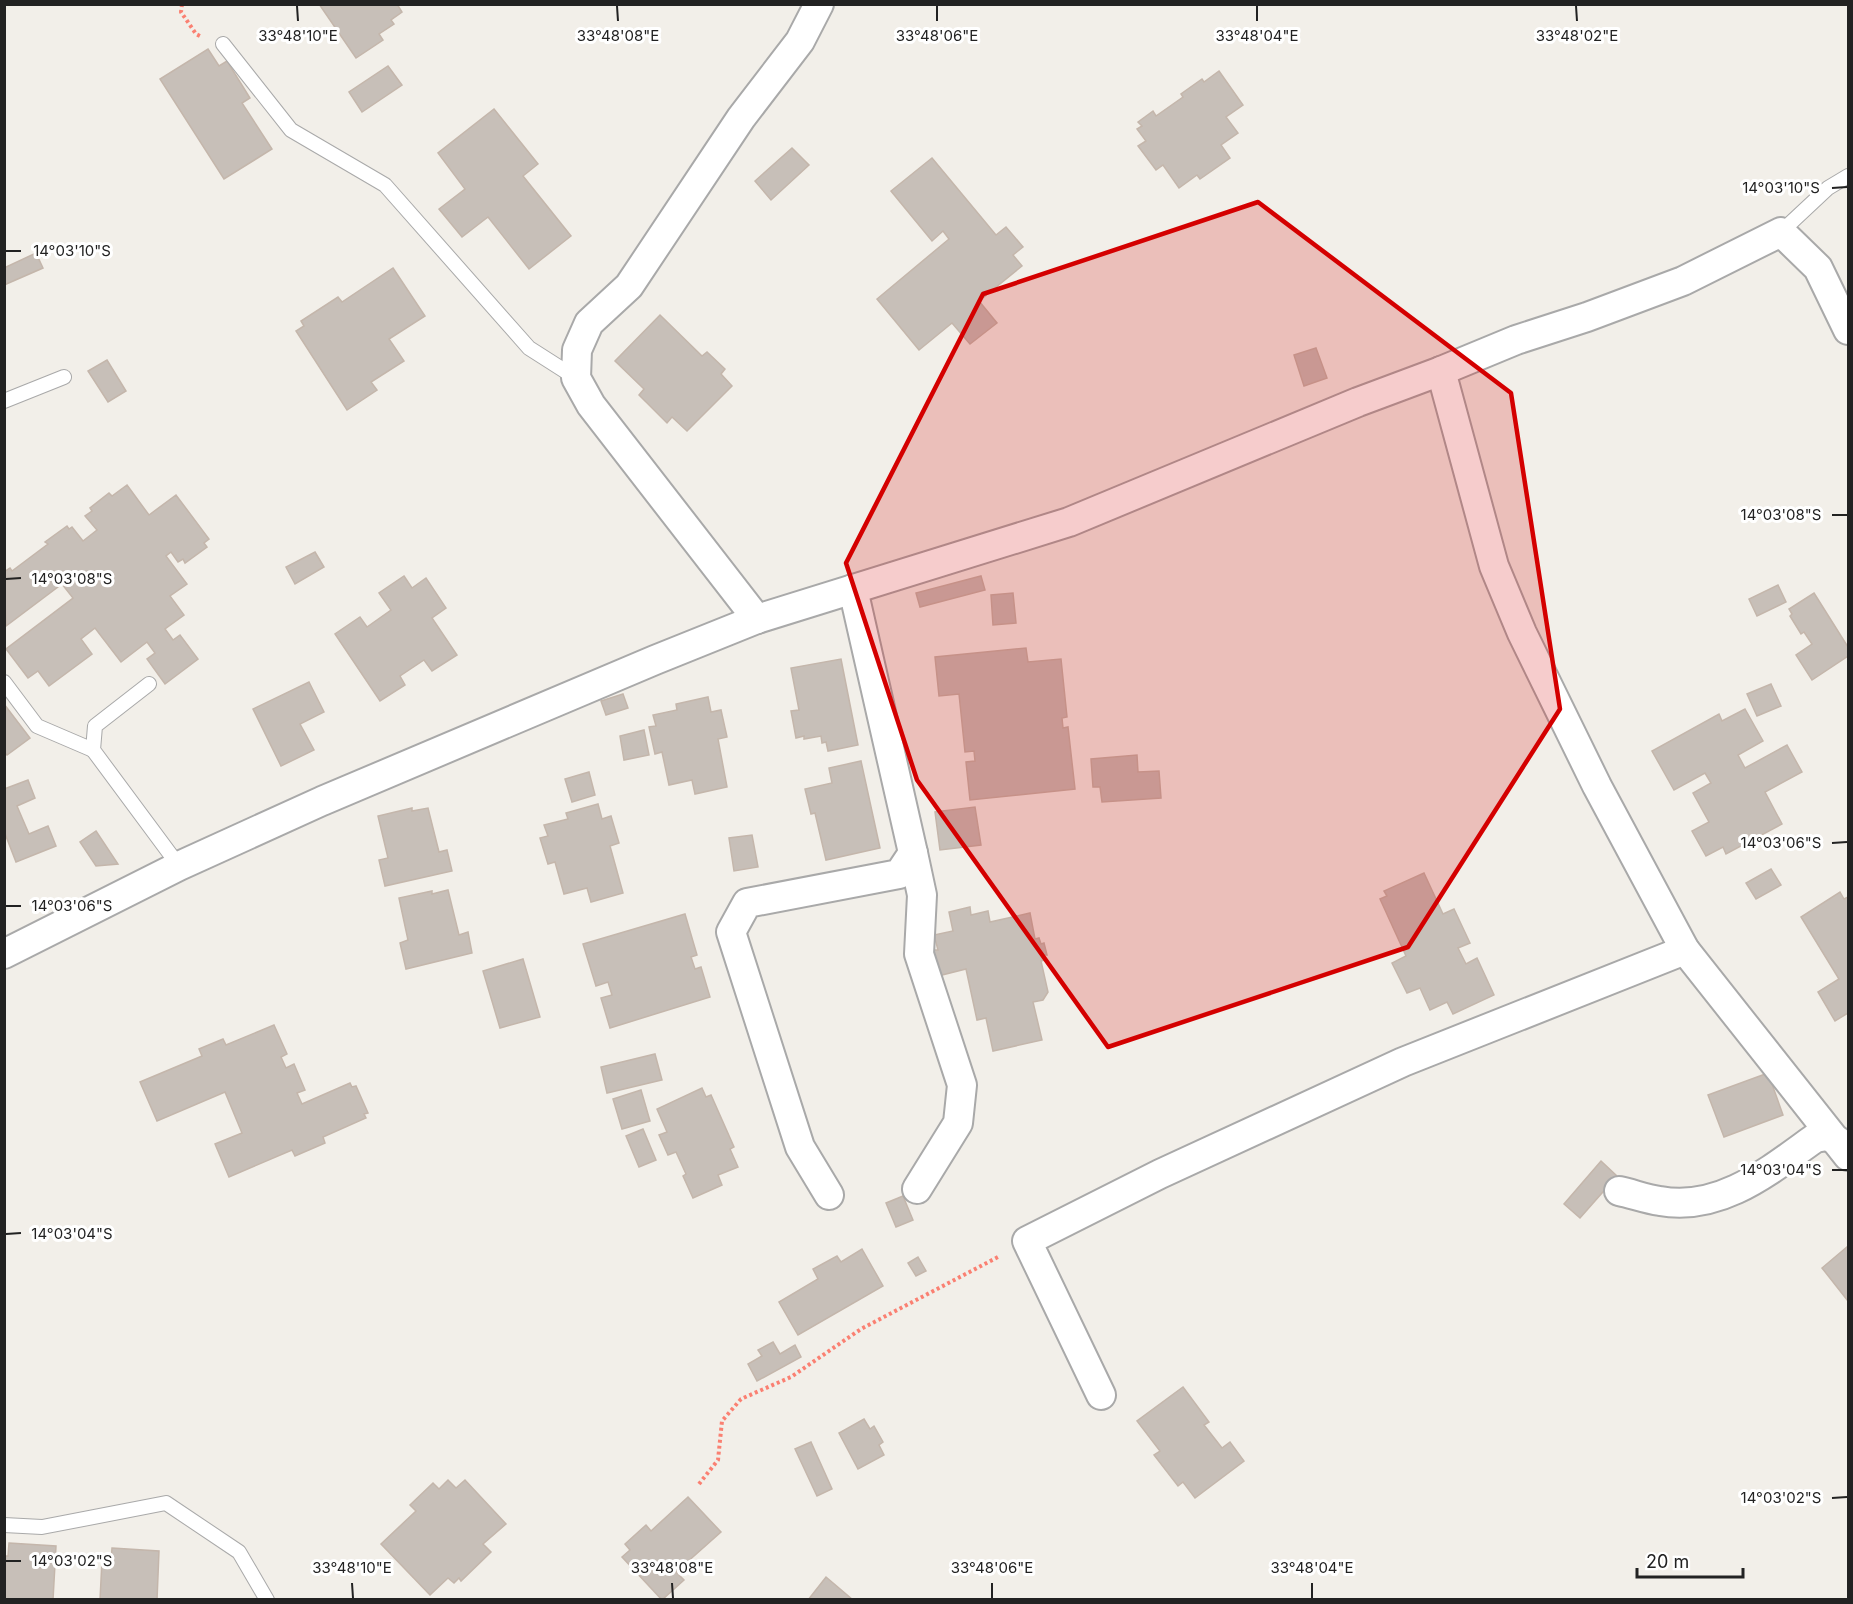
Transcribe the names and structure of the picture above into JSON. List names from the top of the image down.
{
  "scale_bar": "20 m",
  "coordinates": [
    "33°48'10\"E",
    "33°48'08\"E",
    "33°48'06\"E",
    "33°48'04\"E",
    "33°48'02\"E",
    "14°03'10\"S",
    "14°03'08\"S",
    "14°03'06\"S",
    "14°03'04\"S",
    "14°03'02\"S"
  ]
}
